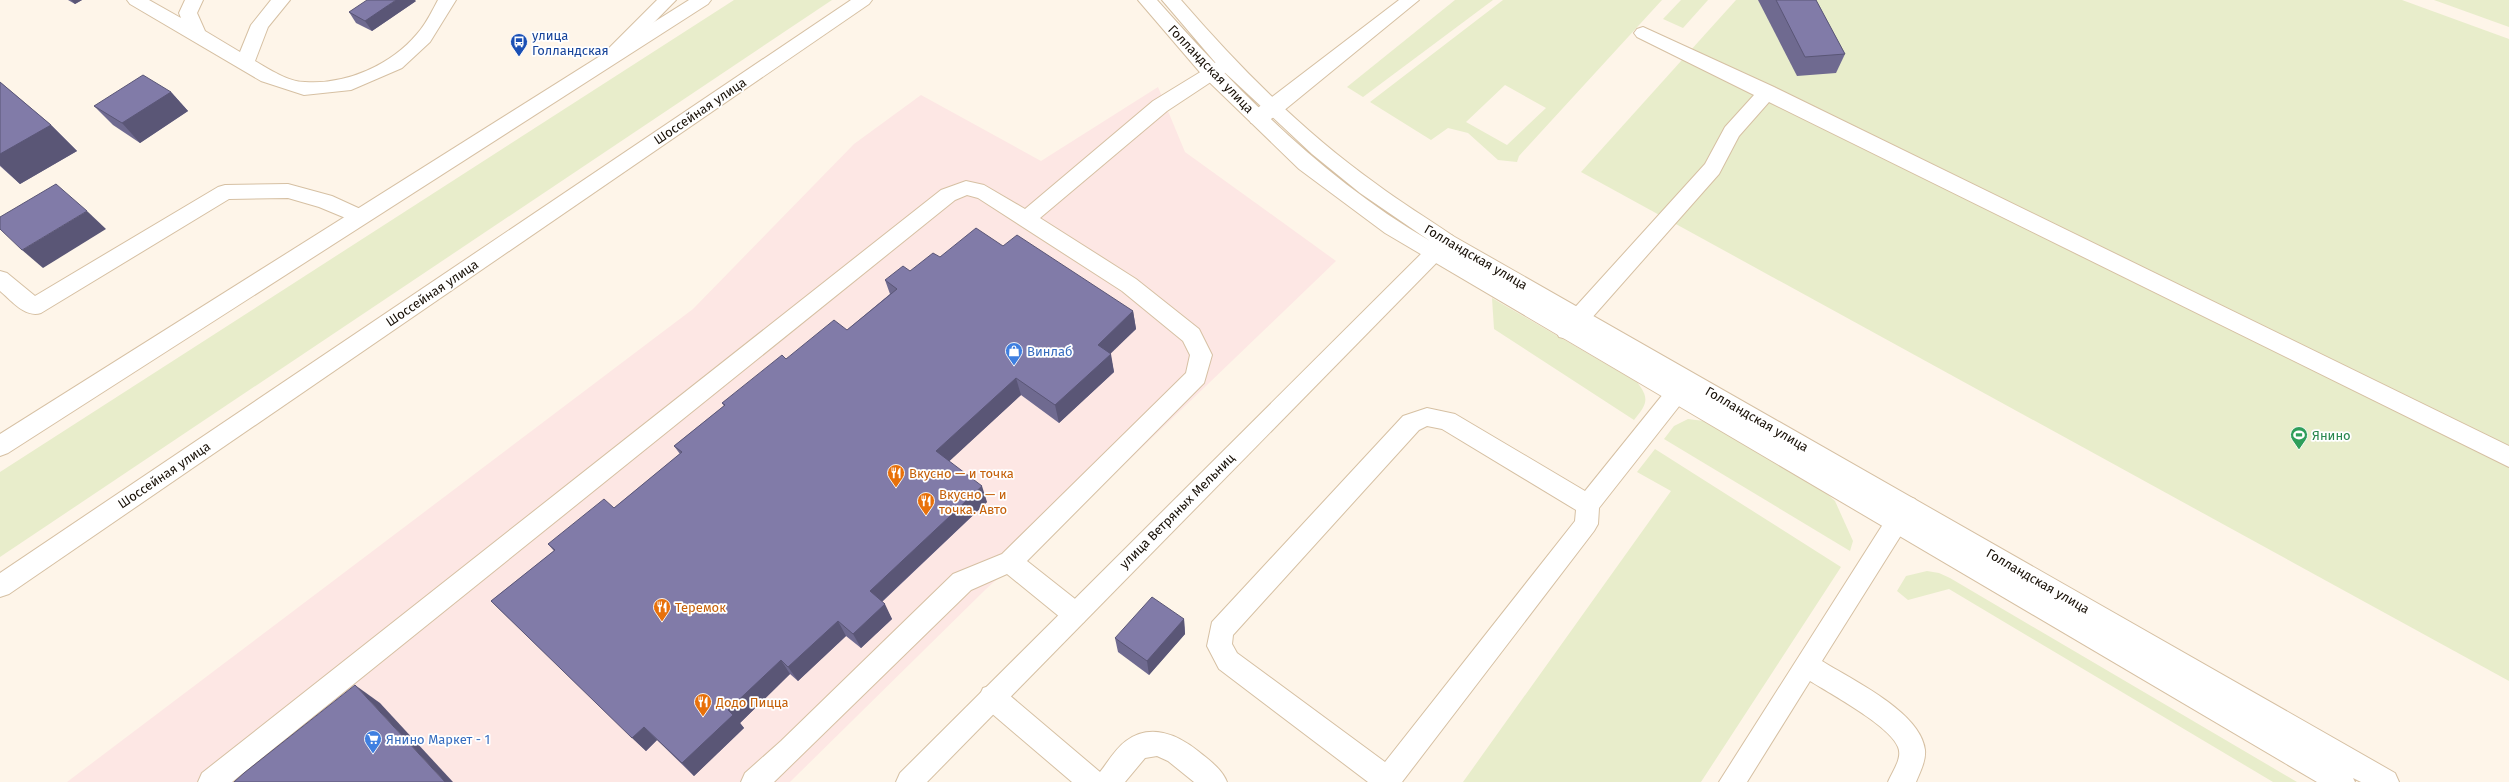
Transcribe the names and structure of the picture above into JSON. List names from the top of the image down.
{
  "streets": {
    "street": ["Голландская улица", "Шоссейная улица", "улица Ветряных Мельниц"]
  },
  "crossings": [
    ["Голландская улица", "улица Ветряных Мельниц"]
  ],
  "places": {
    "bus stop": ["улица Голландская"],
    "shop": ["Винлаб"],
    "sports": ["Янино"],
    "restaurant": [
      "Вкусно — и точка",
      "Вкусно — и точка. Авто",
      "Теремок",
      "Додо Пицца"
    ],
    "supermarket": ["Янино Маркет - 1"]
  }
}
